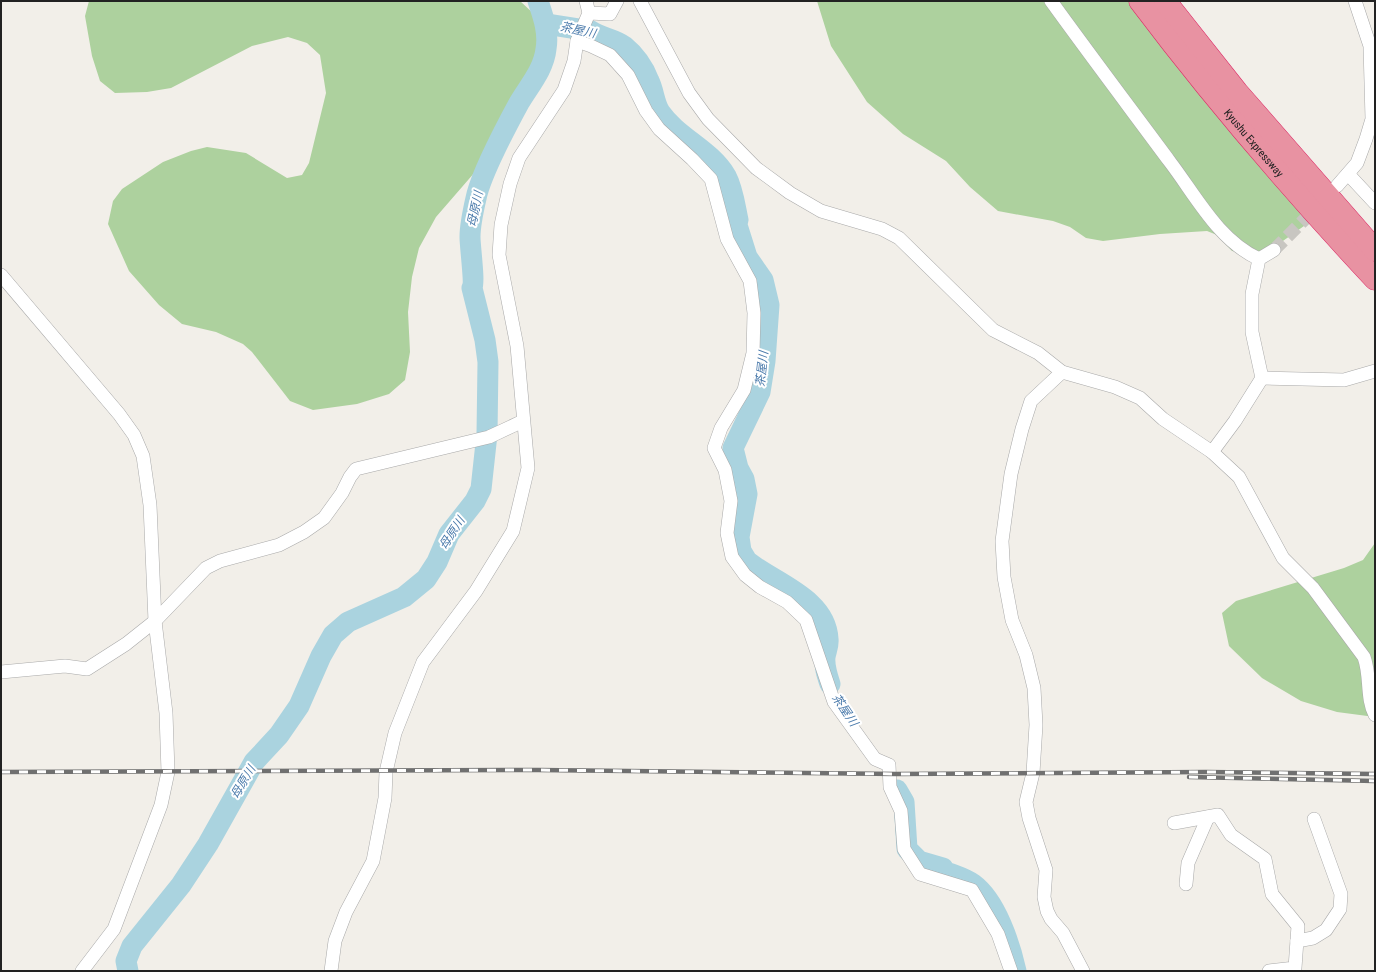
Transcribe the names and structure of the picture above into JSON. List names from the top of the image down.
{
  "streets": {
    "highway": ["Kyushu Expressway"]
  },
  "water": ["茶屋川", "母原川"]
}
